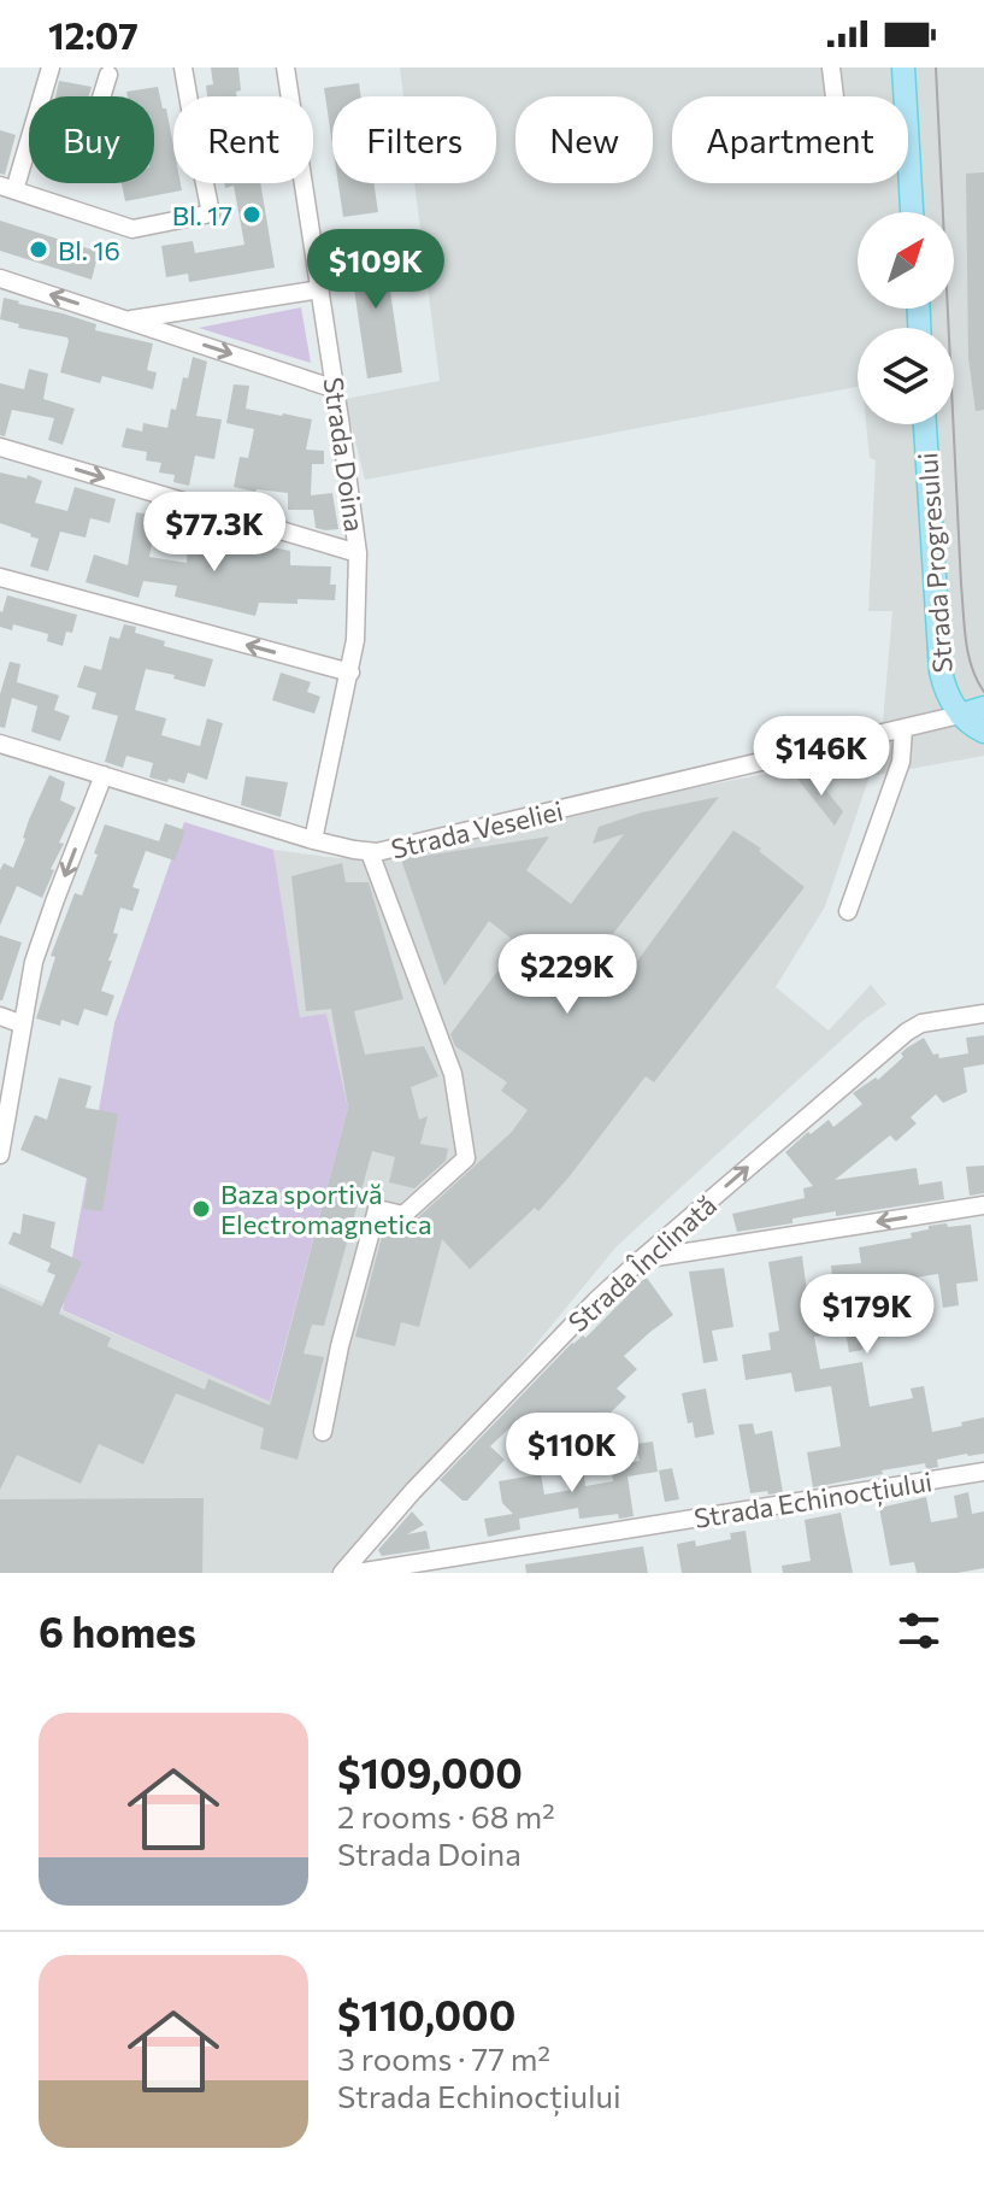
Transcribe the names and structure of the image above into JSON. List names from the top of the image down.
{
  "streets": {
    "main road": ["Strada Progresului"],
    "street": [
      "Strada Doina",
      "Strada Veseliei",
      "Strada Înclinată",
      "Strada Echinocțiului"
    ]
  },
  "crossings": [
    ["Strada Doina", "Strada Veseliei"],
    ["Strada Progresului", "Strada Veseliei"]
  ],
  "one_way": ["Strada Înclinată"],
  "places": ["Bl. 17", "Bl. 16", "Baza sportivă Electromagnetica"],
  "north": "top right",
  "page": {
    "status": "12:07",
    "chip": [
      "Buy",
      "Rent",
      "Filters",
      "New",
      "Apartment"
    ],
    "price": [
      "$109K",
      "$77.3K",
      "$146K",
      "$229K",
      "$179K",
      "$110K"
    ],
    "heading": "6 homes",
    "list": [
      {
        "name": "$109,000",
        "note": "2 rooms · 68 m² · Strada Doina"
      },
      {
        "name": "$110,000",
        "note": "3 rooms · 77 m² · Strada Echinocțiului"
      }
    ]
  }
}
